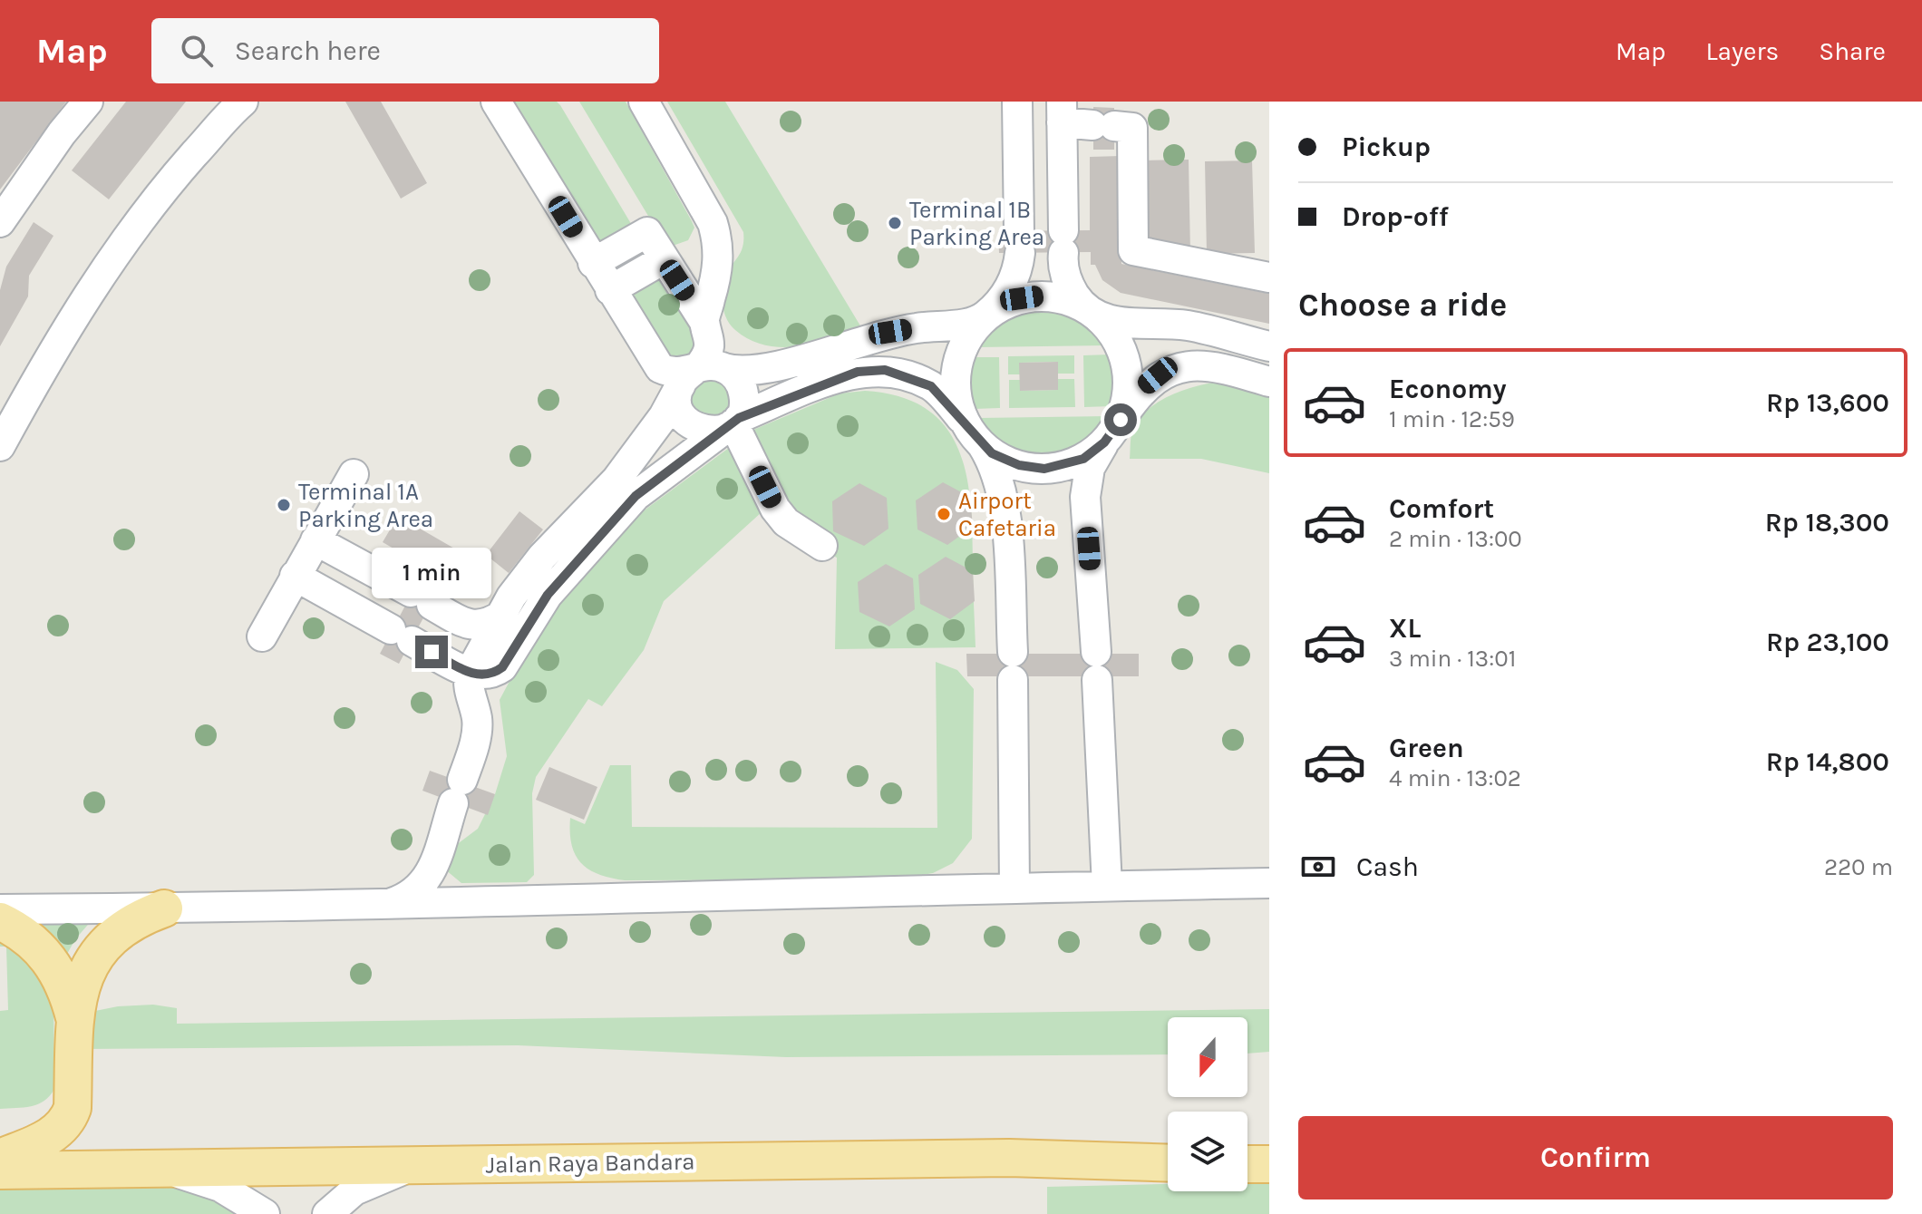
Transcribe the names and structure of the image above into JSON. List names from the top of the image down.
{
  "streets": {
    "main road": ["Jalan Raya Bandara"]
  },
  "places": ["Terminal 1B Parking Area", "Terminal 1A Parking Area", "Airport Cafetaria"],
  "north": "bottom",
  "page": {
    "header": "Map",
    "search": "Search here",
    "nav": ["Map", "Layers", "Share"],
    "banner": ["Pickup", "Drop-off"],
    "heading": "Choose a ride",
    "list": [
      {
        "name": "Economy",
        "note": "1 min · 12:59",
        "value": "Rp 13,600"
      },
      {
        "name": "Comfort",
        "note": "2 min · 13:00",
        "value": "Rp 18,300"
      },
      {
        "name": "XL",
        "note": "3 min · 13:01",
        "value": "Rp 23,100"
      },
      {
        "name": "Green",
        "note": "4 min · 13:02",
        "value": "Rp 14,800"
      }
    ],
    "bubble": "1 min",
    "pay": ["Cash", "220 m"],
    "buttons": "Confirm"
  }
}
